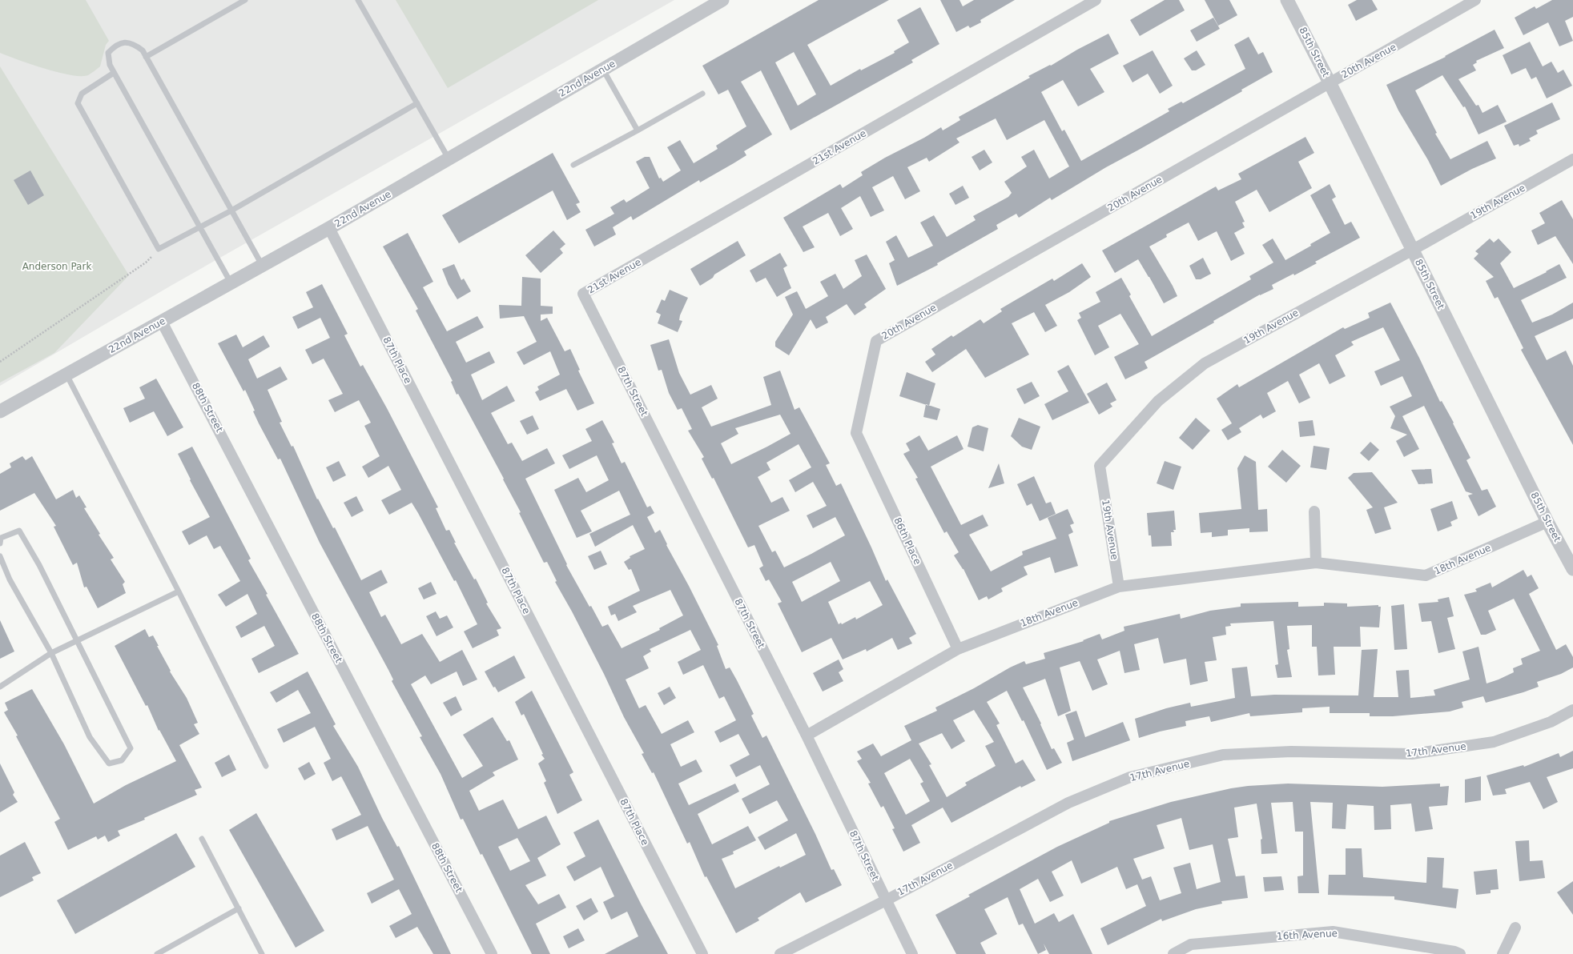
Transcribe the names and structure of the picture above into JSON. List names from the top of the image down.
{
  "streets": {
    "street": [
      "85th Street",
      "20th Avenue",
      "22nd Avenue",
      "21st Avenue",
      "19th Avenue",
      "87th Place",
      "87th Street",
      "88th Street",
      "86th Place",
      "18th Avenue",
      "17th Avenue",
      "16th Avenue"
    ]
  },
  "crossings": [
    ["85th Street", "20th Avenue"],
    ["85th Street", "19th Avenue"],
    ["85th Street", "18th Avenue"],
    ["20th Avenue", "86th Place"],
    ["22nd Avenue", "87th Place"],
    ["22nd Avenue", "88th Street"],
    ["21st Avenue", "87th Street"],
    ["19th Avenue", "18th Avenue"],
    ["87th Street", "18th Avenue"],
    ["87th Street", "17th Avenue"],
    ["86th Place", "18th Avenue"]
  ],
  "parks": ["Anderson Park"]
}
